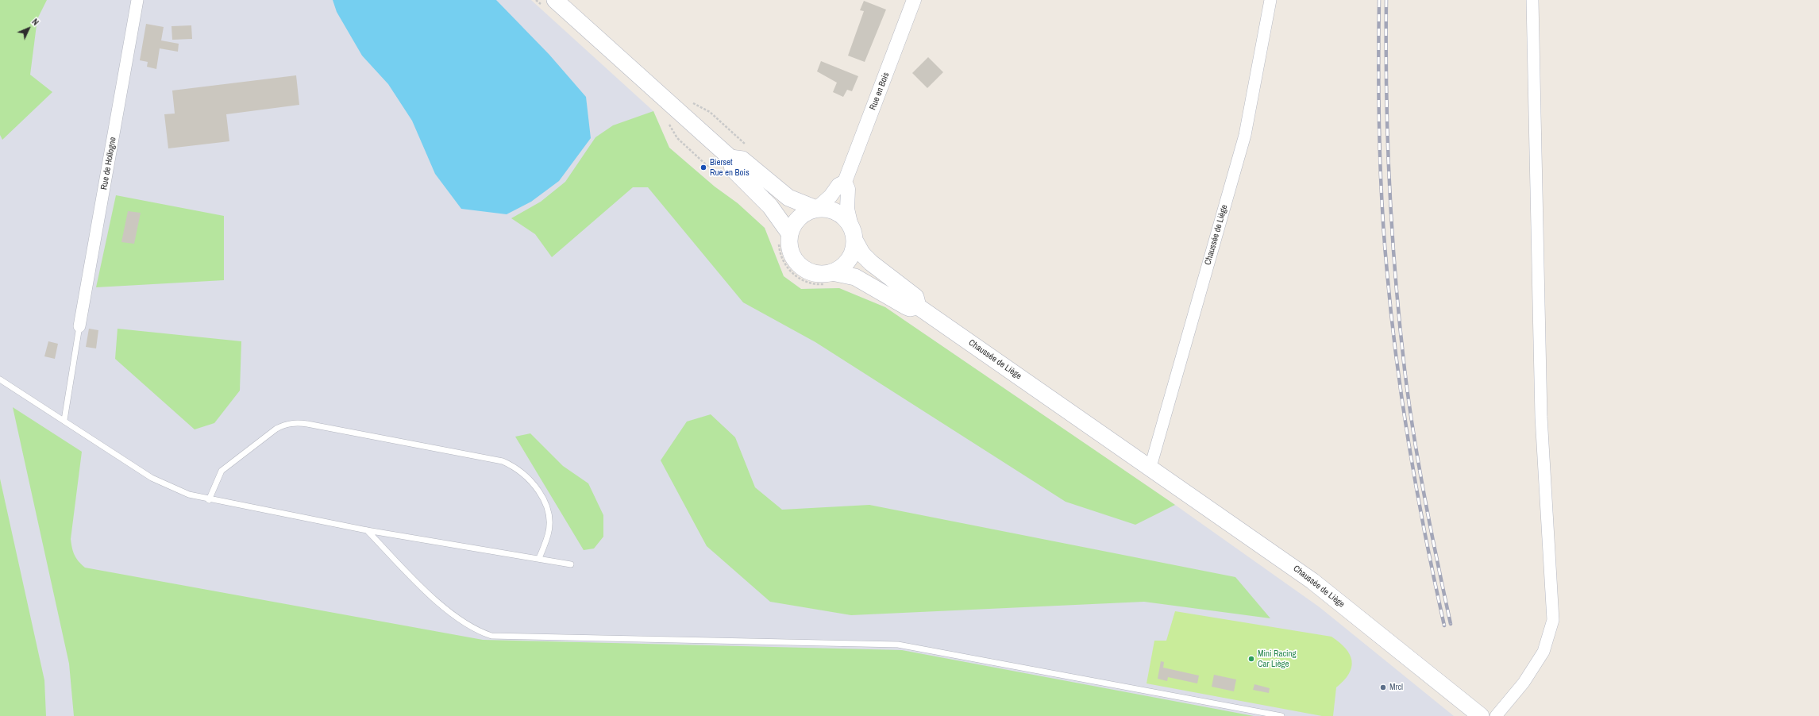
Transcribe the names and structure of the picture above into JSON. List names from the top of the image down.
{
  "streets": {
    "main road": ["Chaussée de Liège"],
    "street": ["Rue en Bois", "Rue de Hollogne"]
  },
  "crossings": [
    ["Rue en Bois", "Chaussée de Liège"]
  ],
  "places": ["Bierset Rue en Bois", "Mini Racing Car Liège", "Mrcl"],
  "north": "top right"
}
